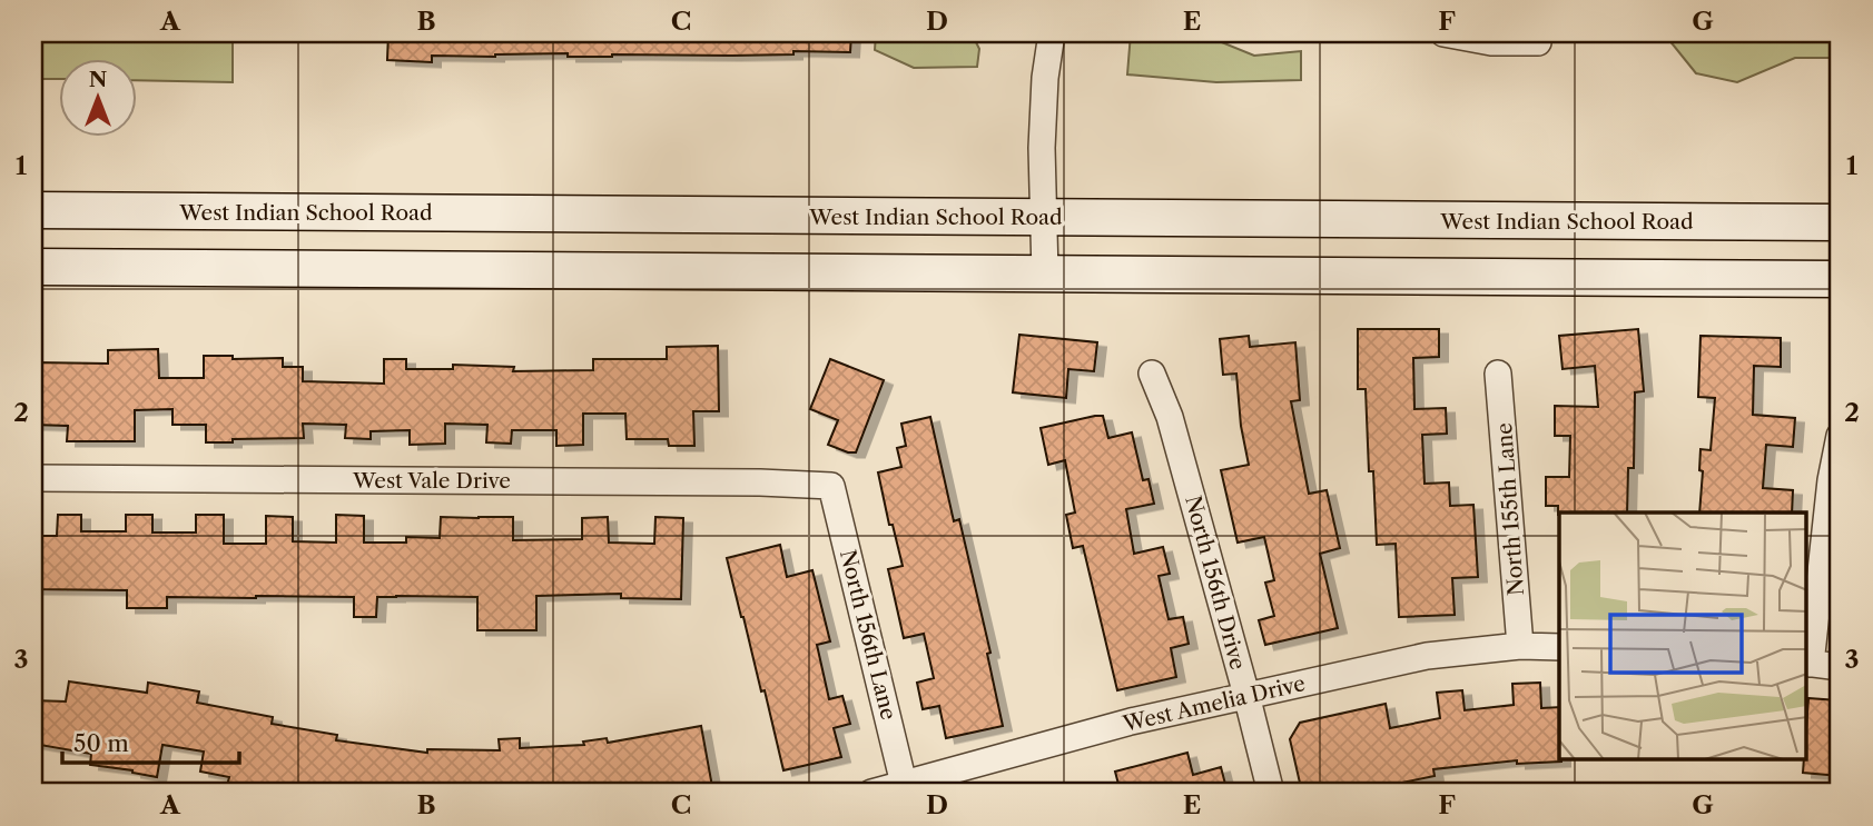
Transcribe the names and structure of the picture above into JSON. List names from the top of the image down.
{
  "streets": {
    "main road": ["West Indian School Road"],
    "street": [
      "West Vale Drive",
      "North 155th Lane",
      "North 156th Drive",
      "North 156th Lane",
      "West Amelia Drive"
    ]
  },
  "crossings": [
    ["West Vale Drive", "North 156th Lane"],
    ["North 155th Lane", "West Amelia Drive"],
    ["North 156th Drive", "West Amelia Drive"],
    ["North 156th Lane", "West Amelia Drive"]
  ],
  "scale_bar": "50 m",
  "north": "top",
  "grid": {
    "columns": [
      "A",
      "B",
      "C",
      "D",
      "E",
      "F",
      "G"
    ],
    "rows": ["1", "2", "3"]
  }
}
